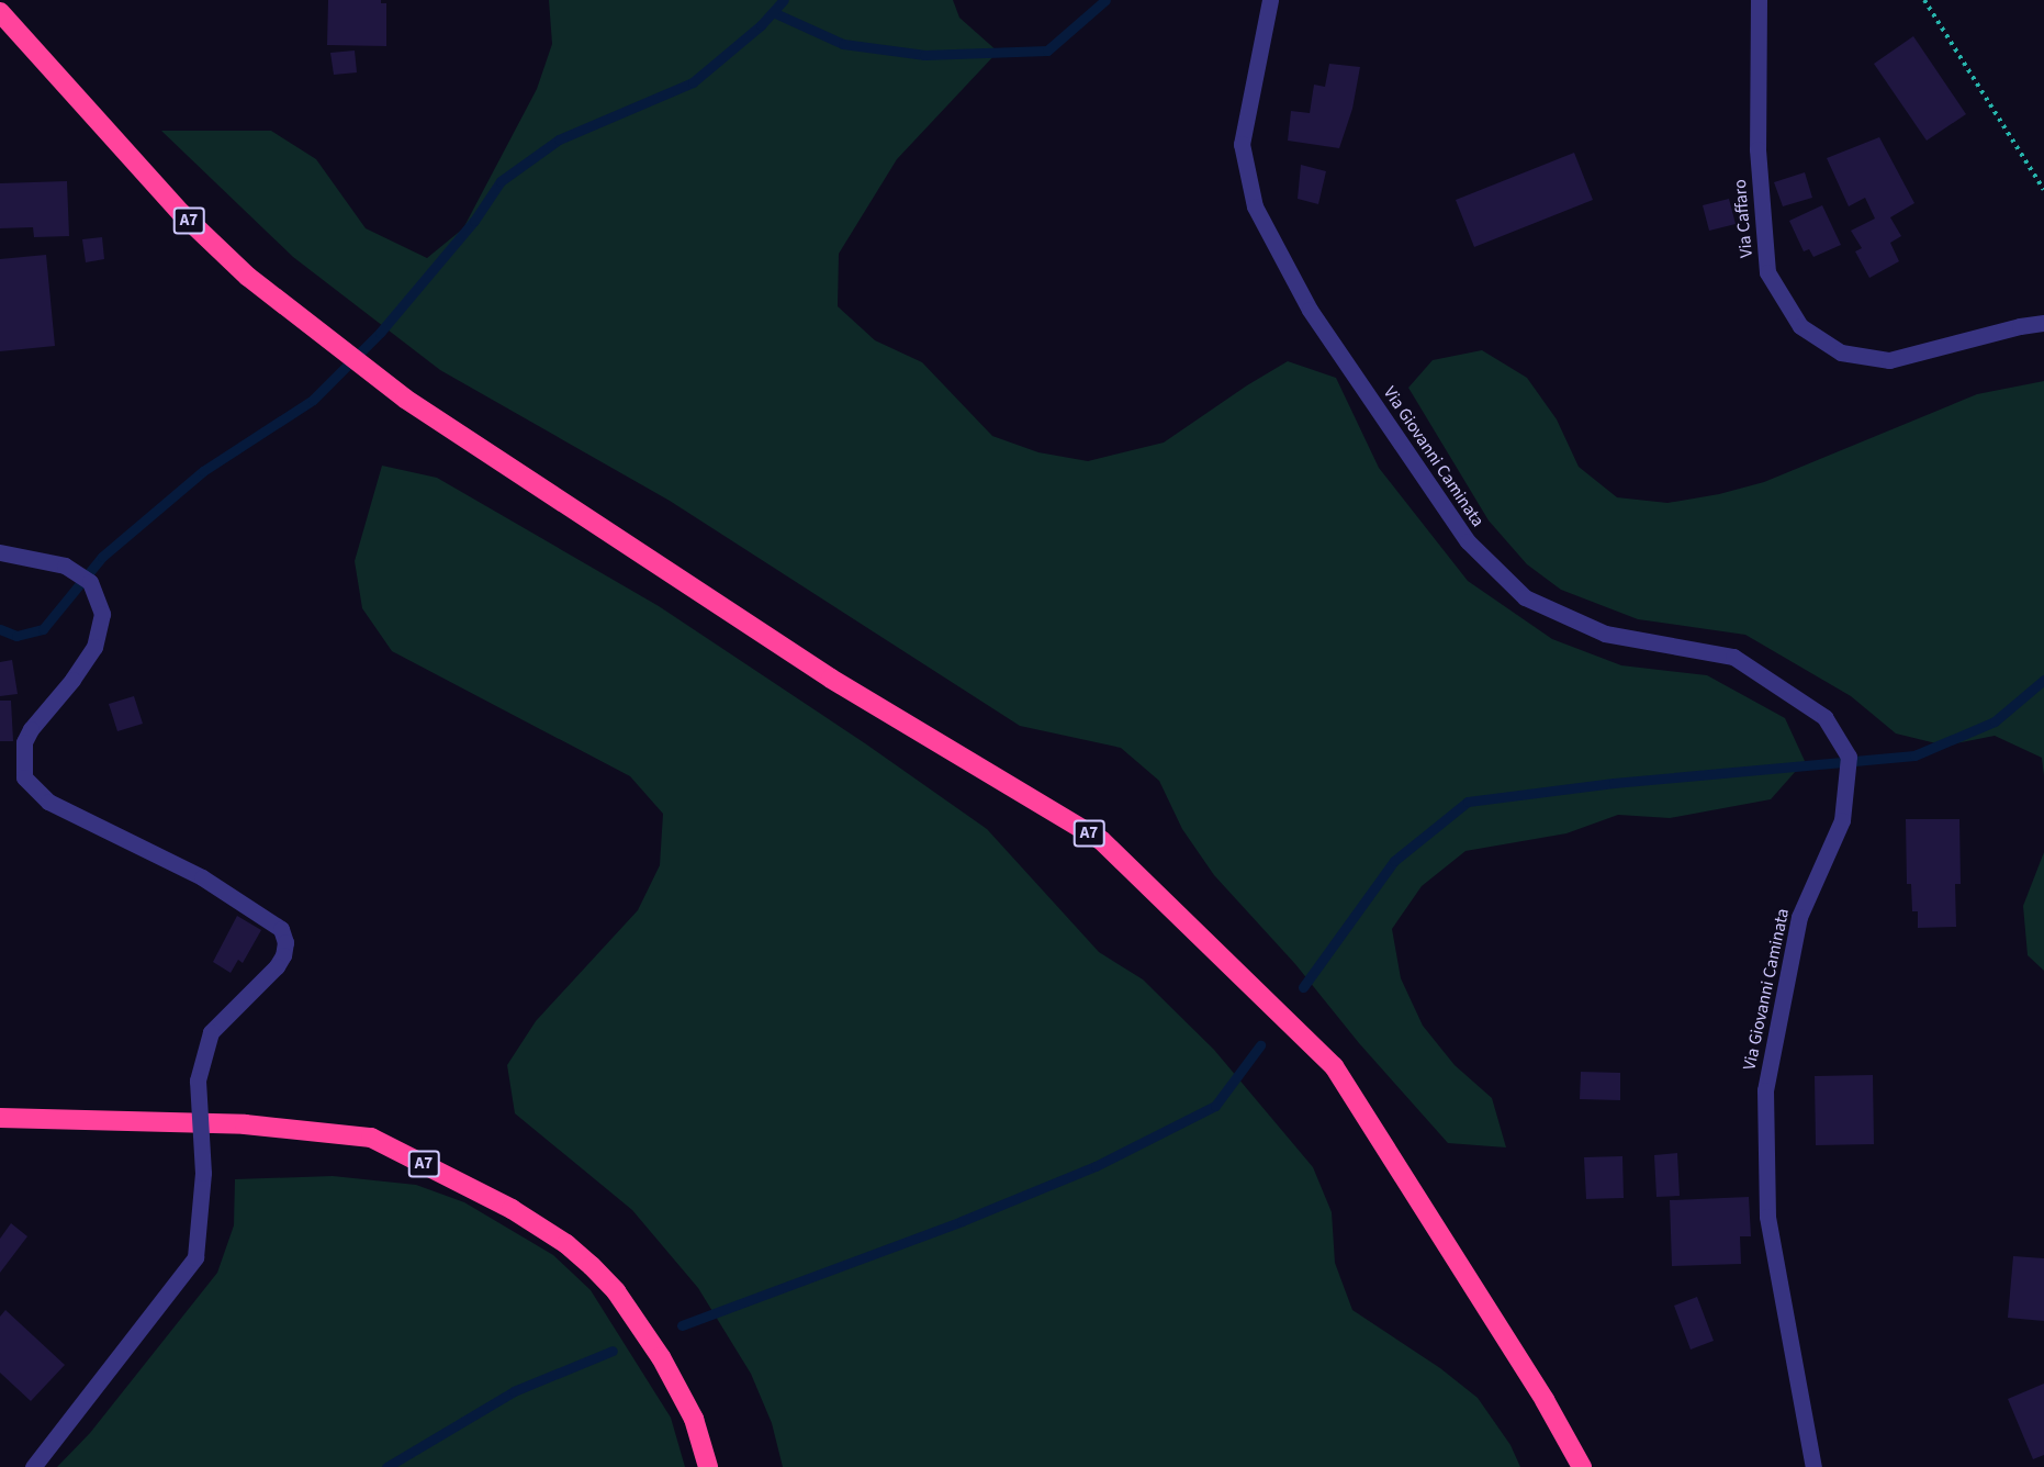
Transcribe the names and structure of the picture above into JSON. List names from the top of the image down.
{
  "streets": {
    "highway": ["A7"],
    "street": ["Via Caffaro", "Via Giovanni Caminata"]
  }
}
